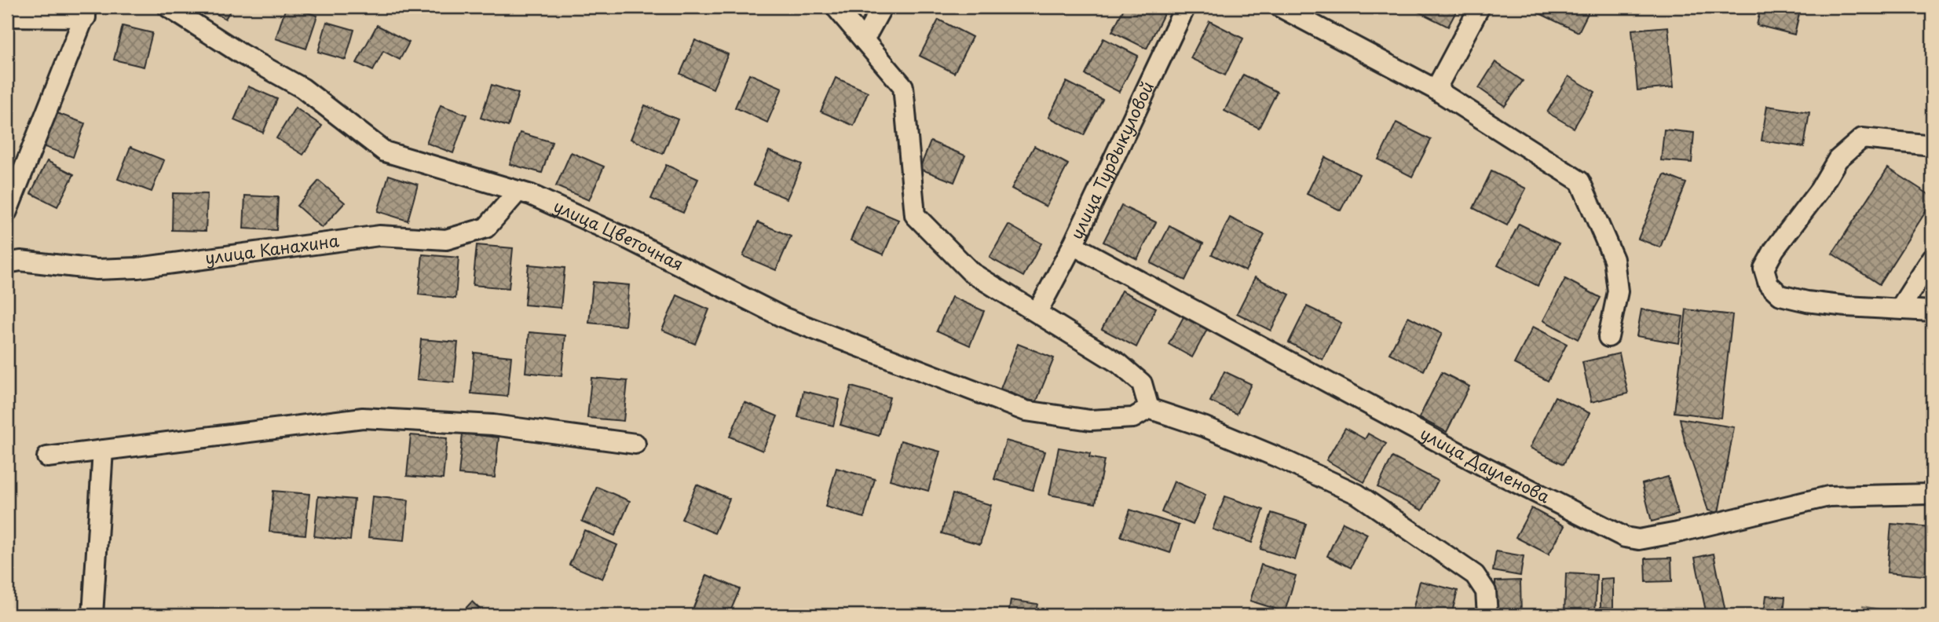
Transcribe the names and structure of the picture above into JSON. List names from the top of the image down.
{
  "streets": {
    "street": [
      "улица Турдыкуловой",
      "улица Цветочная",
      "улица Канахина",
      "улица Дауленова"
    ]
  },
  "crossings": [
    ["улица Турдыкуловой", "улица Дауленова"],
    ["улица Цветочная", "улица Канахина"]
  ]
}
